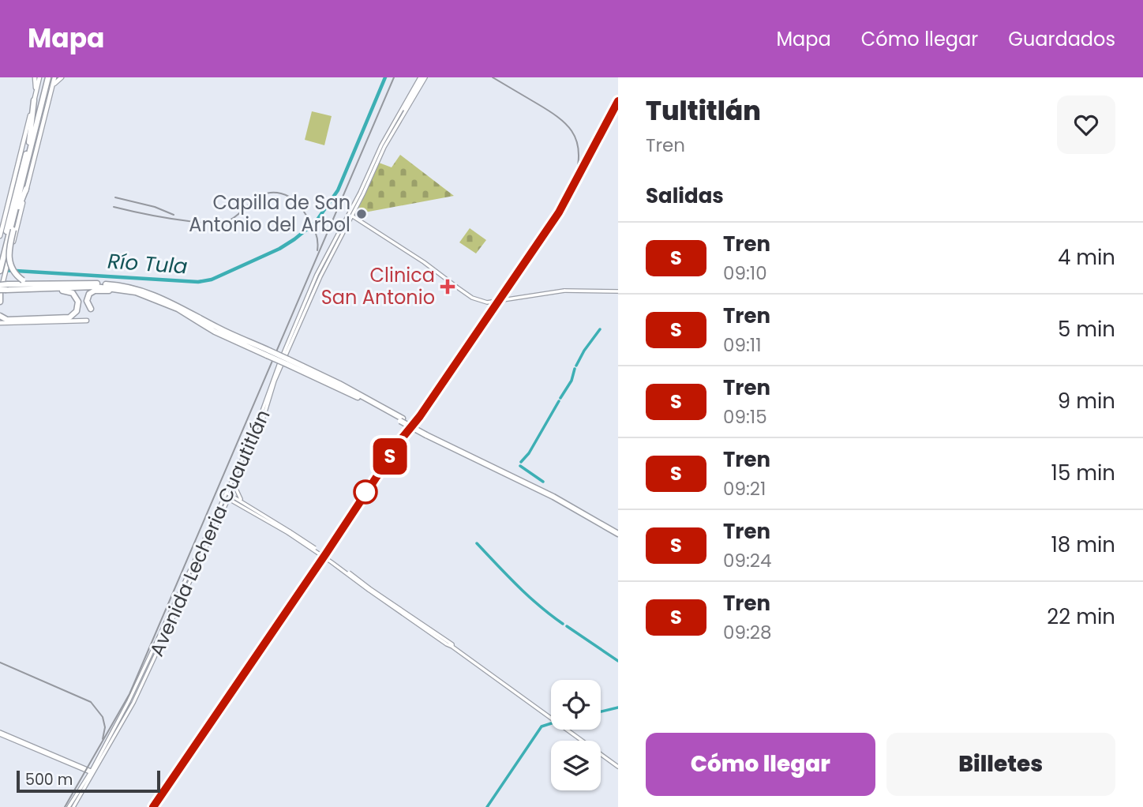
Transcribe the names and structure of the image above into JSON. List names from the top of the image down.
{
  "streets": {
    "main road": ["Avenida Lecheria Cuautitlán"]
  },
  "water": ["Río Tula"],
  "places": {
    "other": ["Capilla de San Antonio del Arbol"],
    "health": ["Clinica San Antonio"]
  },
  "scale_bar": "500 m",
  "page": {
    "header": "Mapa",
    "nav": ["Mapa", "Cómo llegar", "Guardados"],
    "on_map": "S",
    "heading": [
      ["Tultitlán", "Tren"],
      "Salidas"
    ],
    "list": [
      {
        "mark": "S",
        "name": "Tren",
        "note": "09:10",
        "value": "4 min"
      },
      {
        "mark": "S",
        "name": "Tren",
        "note": "09:11",
        "value": "5 min"
      },
      {
        "mark": "S",
        "name": "Tren",
        "note": "09:15",
        "value": "9 min"
      },
      {
        "mark": "S",
        "name": "Tren",
        "note": "09:21",
        "value": "15 min"
      },
      {
        "mark": "S",
        "name": "Tren",
        "note": "09:24",
        "value": "18 min"
      },
      {
        "mark": "S",
        "name": "Tren",
        "note": "09:28",
        "value": "22 min"
      }
    ],
    "buttons": ["Cómo llegar", "Billetes"],
    "scale": "500 m"
  }
}
